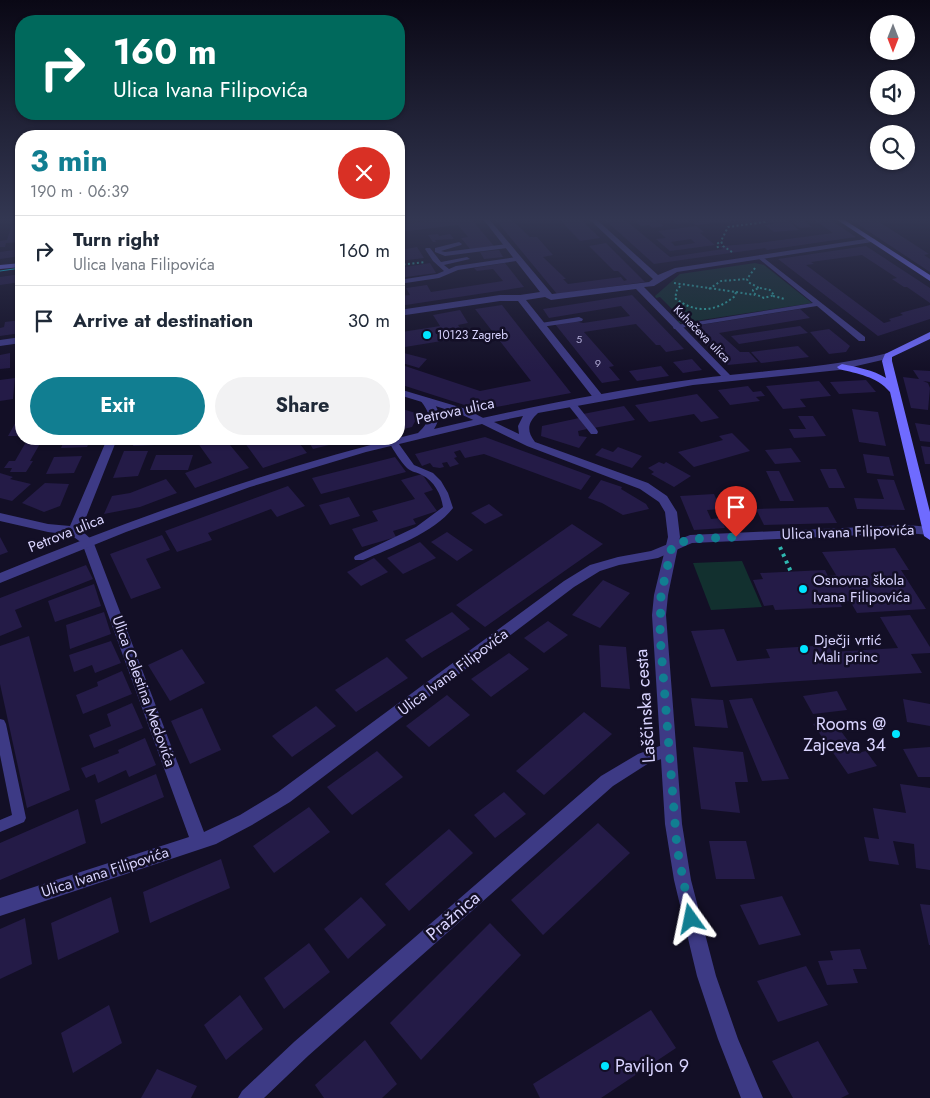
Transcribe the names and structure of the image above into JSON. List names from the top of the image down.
{
  "streets": {
    "main road": ["Petrova ulica"],
    "street": [
      "Kuhačeva ulica",
      "Ulica Ivana Filipovića",
      "Ulica Celestina Medovića",
      "Laščinska cesta",
      "Pražnica"
    ]
  },
  "crossings": [
    ["Kuhačeva ulica", "Petrova ulica"],
    ["Petrova ulica", "Ulica Celestina Medovića"],
    ["Petrova ulica", "Laščinska cesta"],
    ["Ulica Ivana Filipovića", "Ulica Celestina Medovića"],
    ["Ulica Ivana Filipovića", "Laščinska cesta"],
    ["Laščinska cesta", "Pražnica"]
  ],
  "places": [
    "10123 Zagreb",
    "Osnovna škola Ivana Filipovića",
    "Dječji vrtić Mali princ",
    "Rooms @ Zajceva 34",
    "Paviljon 9"
  ],
  "house_numbers": ["5", "9"],
  "north": "bottom",
  "page": {
    "turn": ["160 m", "Ulica Ivana Filipovića"],
    "heading": ["3 min", "190 m · 06:39"],
    "list": [
      {
        "name": "Turn right",
        "note": "Ulica Ivana Filipovića",
        "value": "160 m"
      },
      {
        "name": "Arrive at destination",
        "value": "30 m"
      }
    ],
    "buttons": ["Exit", "Share"]
  }
}
